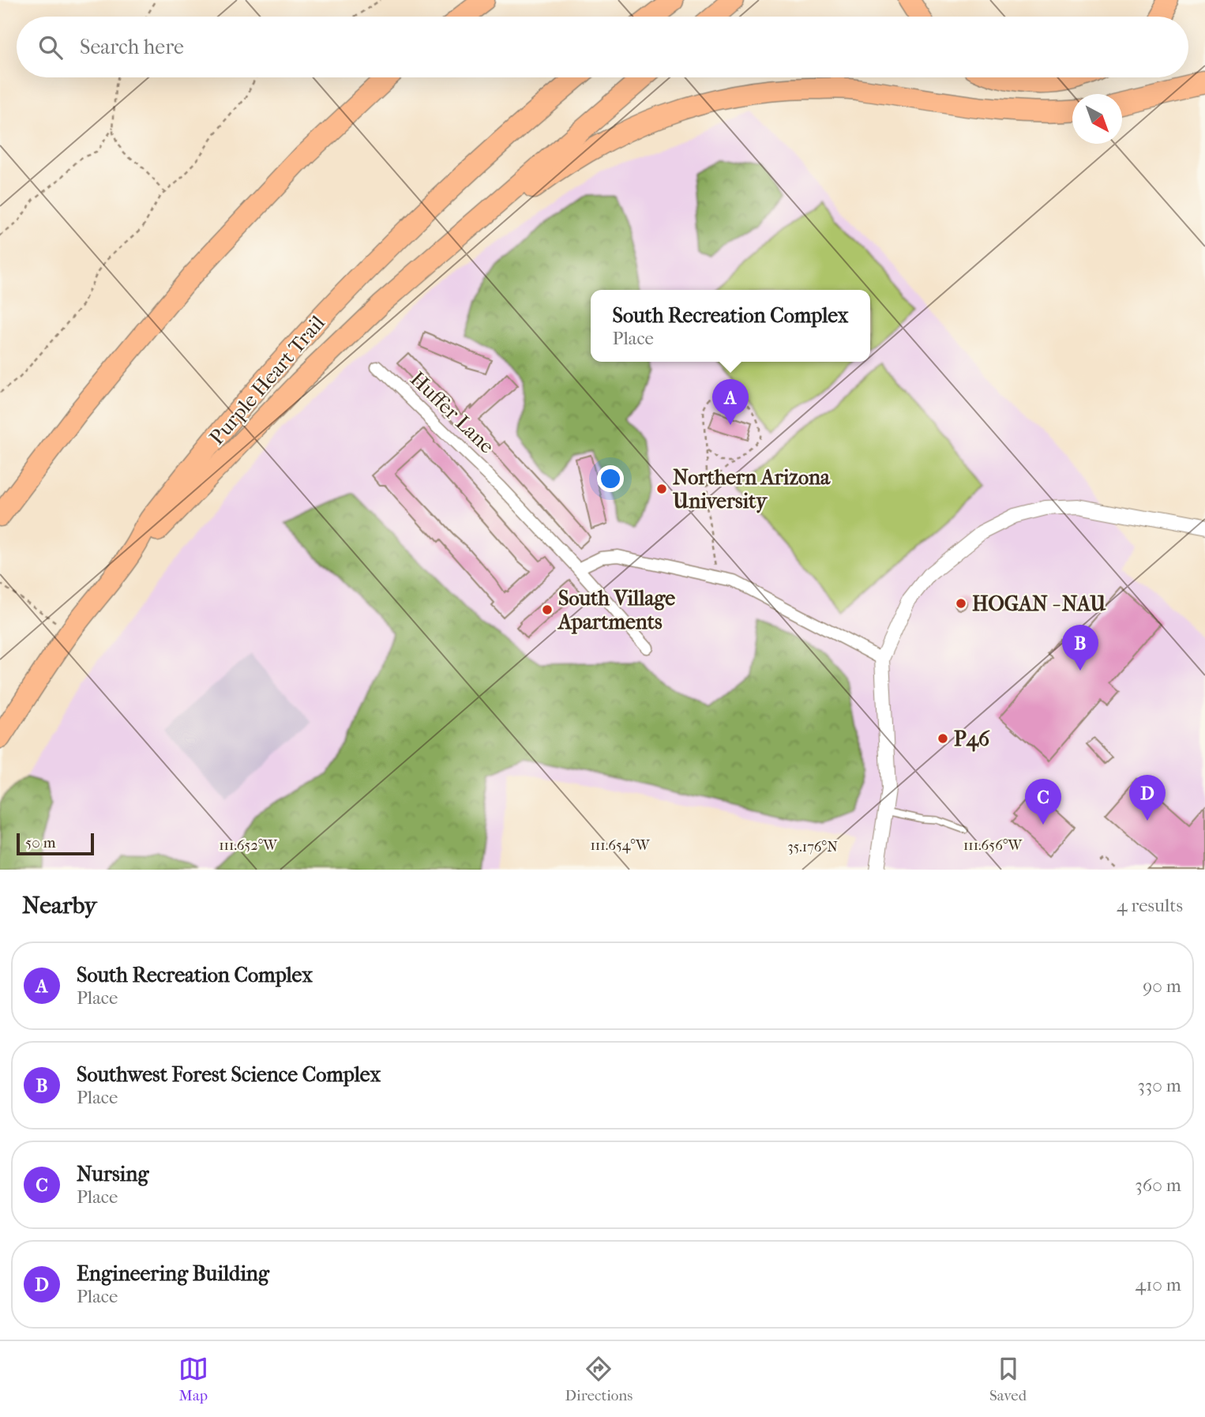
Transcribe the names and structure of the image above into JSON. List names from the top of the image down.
{
  "streets": {
    "highway": ["Purple Heart Trail"],
    "street": ["Huffer Lane"]
  },
  "places": [
    "Northern Arizona University",
    "HOGAN - NAU",
    "South Village Apartments",
    "P46"
  ],
  "scale_bar": "50 m",
  "north": "bottom right",
  "page": {
    "search": "Search here",
    "popup": ["South Recreation Complex", "Place"],
    "pins": [
      "A",
      "B",
      "D",
      "C"
    ],
    "scale": "50 m",
    "heading": ["Nearby", "4 results"],
    "list": [
      {
        "mark": "A",
        "name": "South Recreation Complex",
        "note": "Place",
        "value": "90 m"
      },
      {
        "mark": "B",
        "name": "Southwest Forest Science Complex",
        "note": "Place",
        "value": "330 m"
      },
      {
        "mark": "C",
        "name": "Nursing",
        "note": "Place",
        "value": "360 m"
      },
      {
        "mark": "D",
        "name": "Engineering Building",
        "note": "Place",
        "value": "410 m"
      }
    ],
    "nav": ["Map", "Directions", "Saved"]
  },
  "coordinates": [
    "111.652°W",
    "111.654°W",
    "111.656°W",
    "35.176°N"
  ]
}
